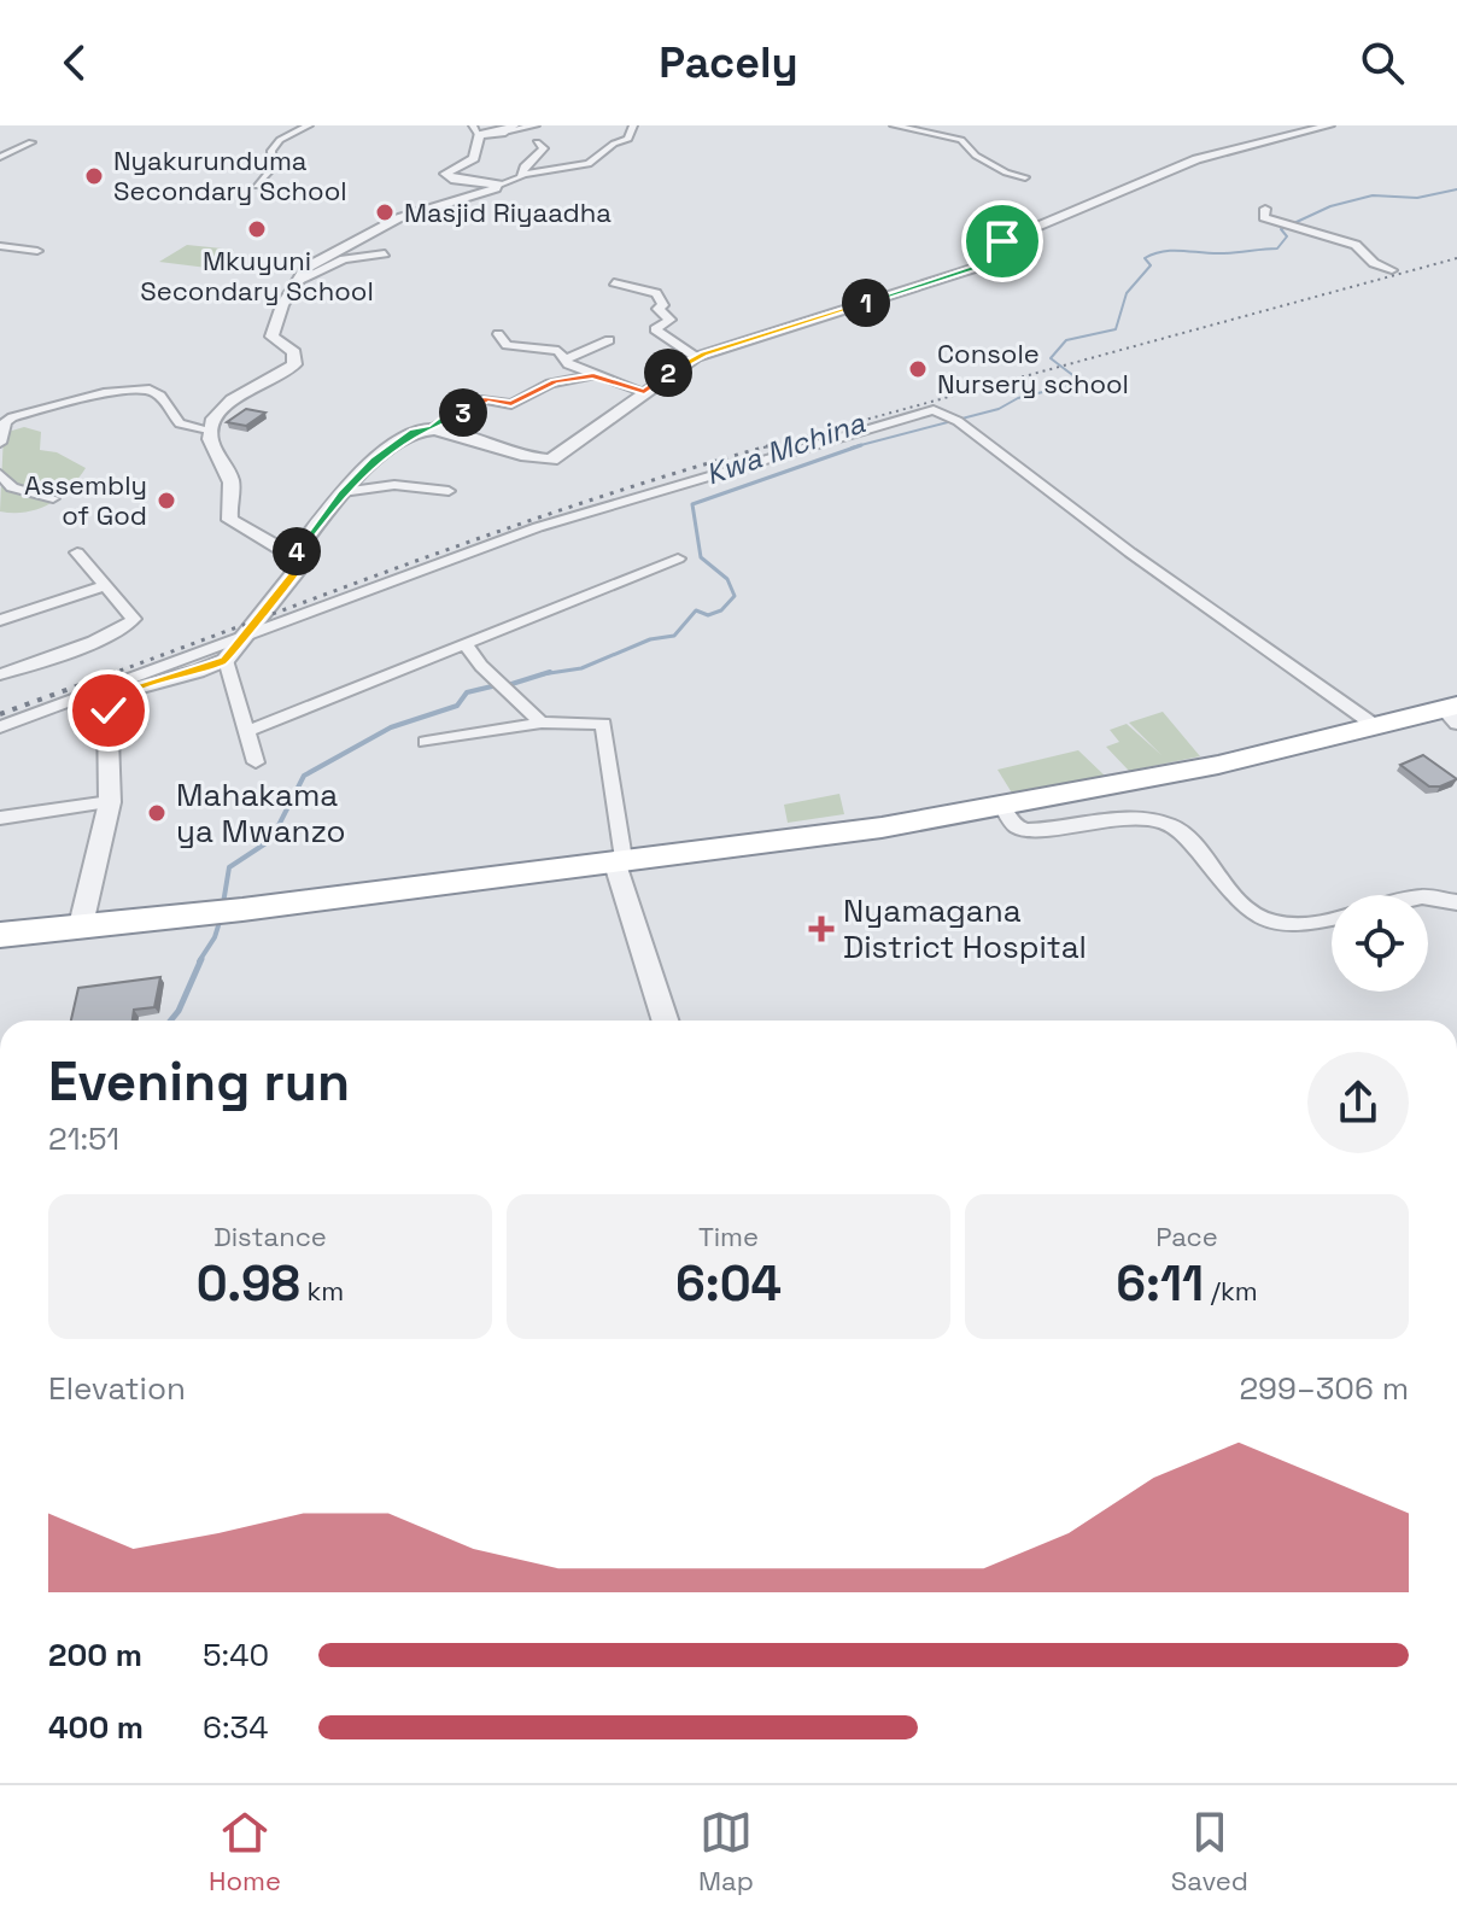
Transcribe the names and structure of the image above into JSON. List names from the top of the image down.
{
  "water": ["Kwa Mchina"],
  "places": {
    "other": [
      "Nyakurunduma Secondary School",
      "Masjid Riyaadha",
      "Mkuyuni Secondary School",
      "Console Nursery school",
      "Assembly of God",
      "Mahakama ya Mwanzo"
    ],
    "health": ["Nyamagana District Hospital"]
  },
  "page": {
    "header": "Pacely",
    "pins": [
      "1",
      "2",
      "3",
      "4"
    ],
    "heading": ["Evening run", "21:51"],
    "stats": [
      ["Distance", "0.98 km"],
      ["Time", "6:04"],
      ["Pace", "6:11 /km"]
    ],
    "chart": ["Elevation", "299–306 m"],
    "list": [
      {
        "name": "200 m",
        "note": "5:40"
      },
      {
        "name": "400 m",
        "note": "6:34"
      }
    ],
    "tabs": ["Home", "Map", "Saved"]
  }
}
